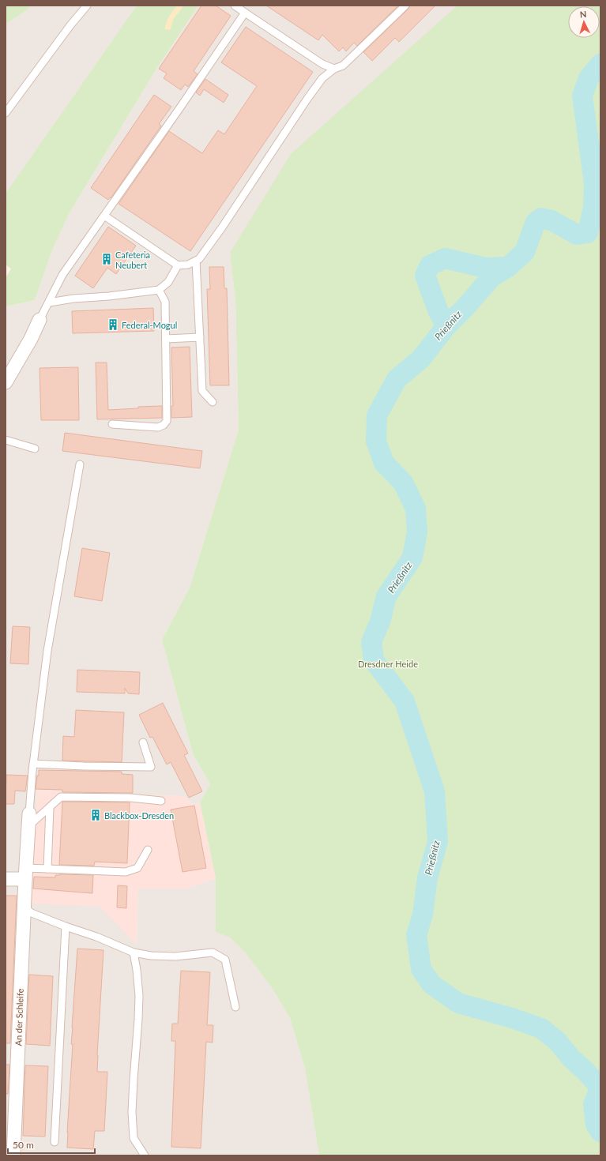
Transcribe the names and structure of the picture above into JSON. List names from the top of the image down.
{
  "streets": {
    "street": ["An der Schleife"]
  },
  "water": ["Prießnitz"],
  "parks": ["Dresdner Heide"],
  "places": {
    "building": ["Cafeteria Neubert", "Federal-Mogul", "Blackbox-Dresden"]
  },
  "scale_bar": "50 m",
  "north": "top"
}
